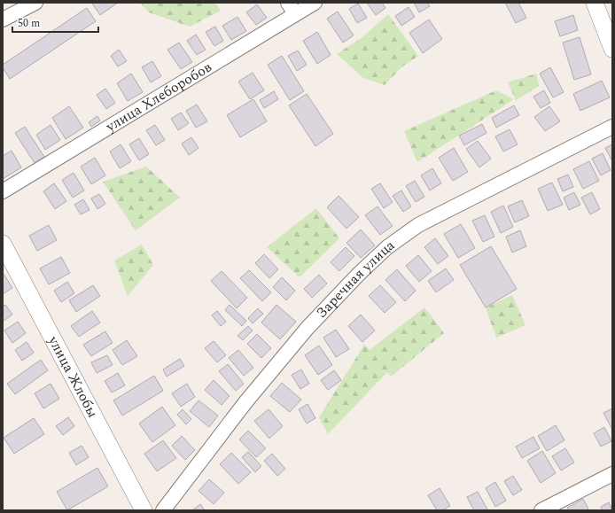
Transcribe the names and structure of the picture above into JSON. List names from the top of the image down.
{
  "streets": {
    "street": ["улица Хлеборобов", "Заречная улица", "улица Жлобы"]
  },
  "scale_bar": "50 m"
}
